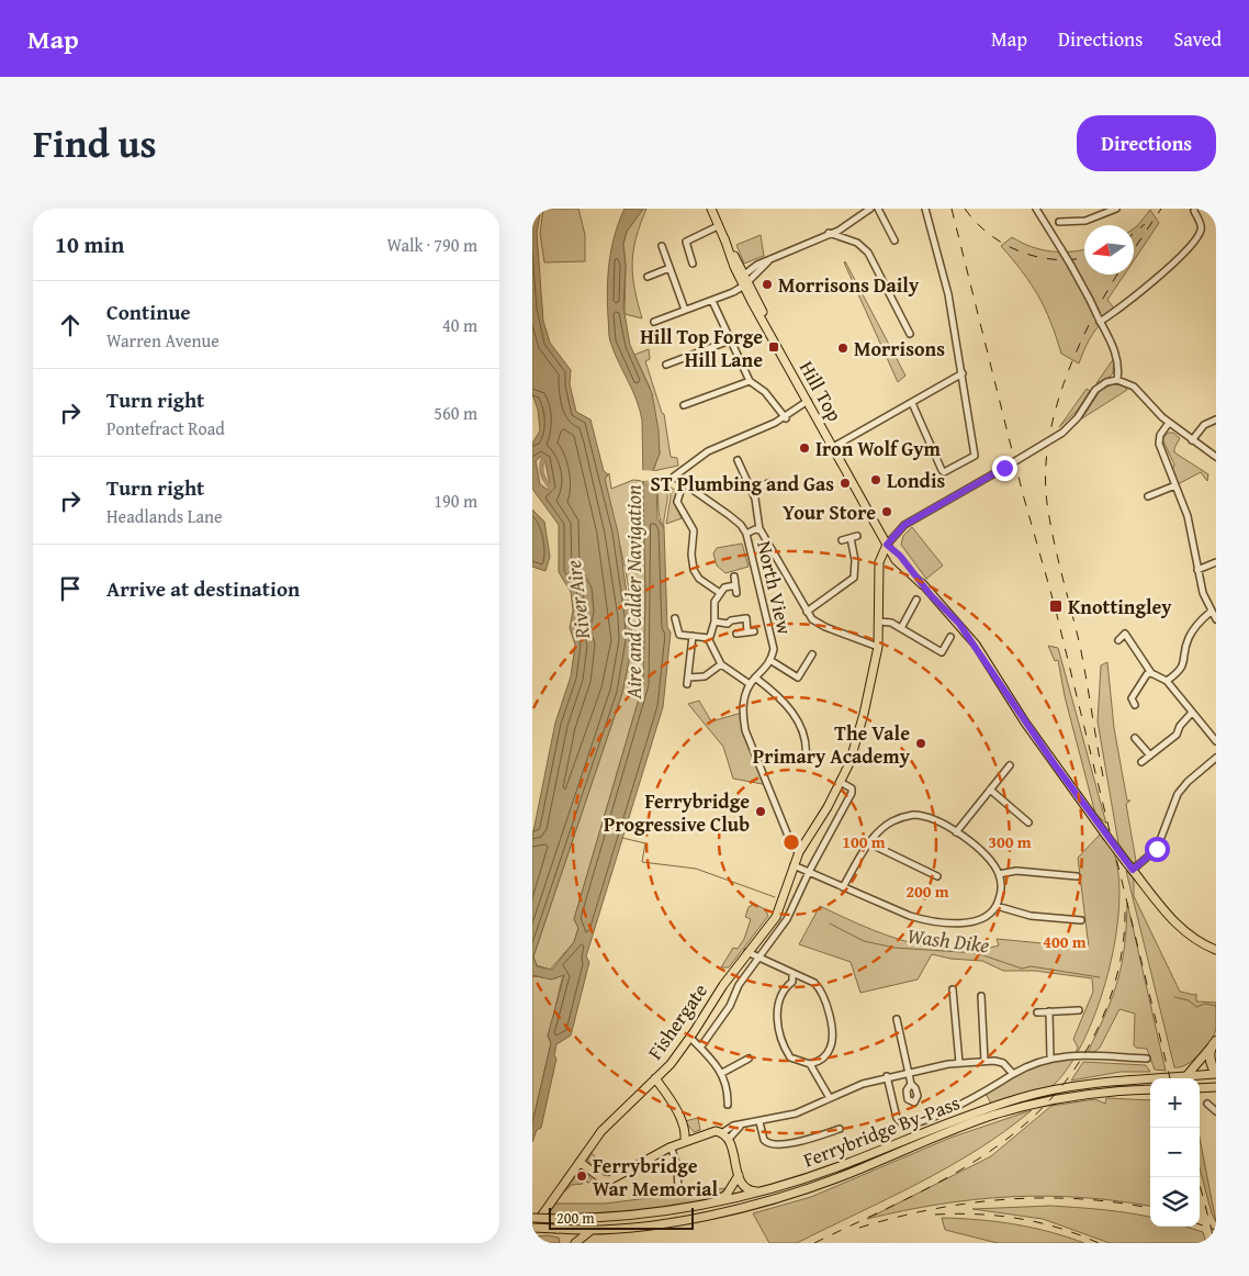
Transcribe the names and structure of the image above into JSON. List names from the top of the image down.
{
  "streets": {
    "main road": ["Hill Top", "Fishergate", "Ferrybridge By-Pass"],
    "street": ["North View"]
  },
  "crossings": [
    ["Hill Top", "Fishergate"],
    ["Fishergate", "Ferrybridge By-Pass"]
  ],
  "water": ["Aire and Calder Navigation", "River Aire", "Wash Dike"],
  "places": {
    "other": [
      "Morrisons Daily",
      "Morrisons",
      "Iron Wolf Gym",
      "Londis",
      "ST Plumbing and Gas",
      "Your Store",
      "The Vale Primary Academy",
      "Ferrybridge Progressive Club",
      "Ferrybridge War Memorial"
    ],
    "transit": ["Hill Top Forge Hill Lane", "Knottingley"]
  },
  "scale_bar": "200 m",
  "north": "left",
  "page": {
    "header": "Map",
    "nav": ["Map", "Directions", "Saved"],
    "title": "Find us",
    "buttons": "Directions",
    "heading": ["10 min", "Walk · 790 m"],
    "list": [
      ["Continue", "Warren Avenue", "40 m"],
      ["Turn right", "Pontefract Road", "560 m"],
      ["Turn right", "Headlands Lane", "190 m"],
      "Arrive at destination"
    ],
    "map_buttons": ["+", "−"],
    "scale": "200 m"
  },
  "rings": [
    "100 m",
    "300 m",
    "200 m",
    "400 m"
  ]
}
